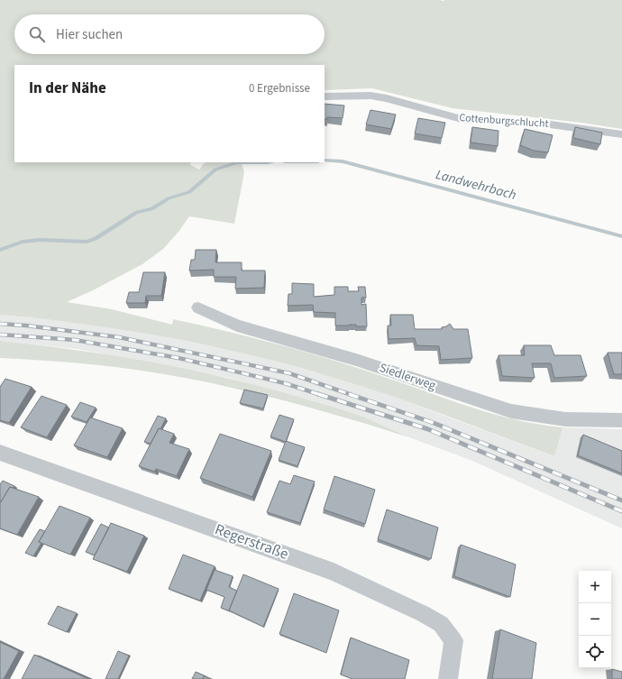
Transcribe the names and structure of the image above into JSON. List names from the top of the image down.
{
  "streets": {
    "street": ["Cottenburgschlucht", "Siedlerweg", "Regerstraße"]
  },
  "water": ["Landwehrbach"],
  "page": {
    "search": "Hier suchen",
    "heading": ["In der Nähe", "0 Ergebnisse"],
    "map_buttons": ["+", "−"]
  }
}
